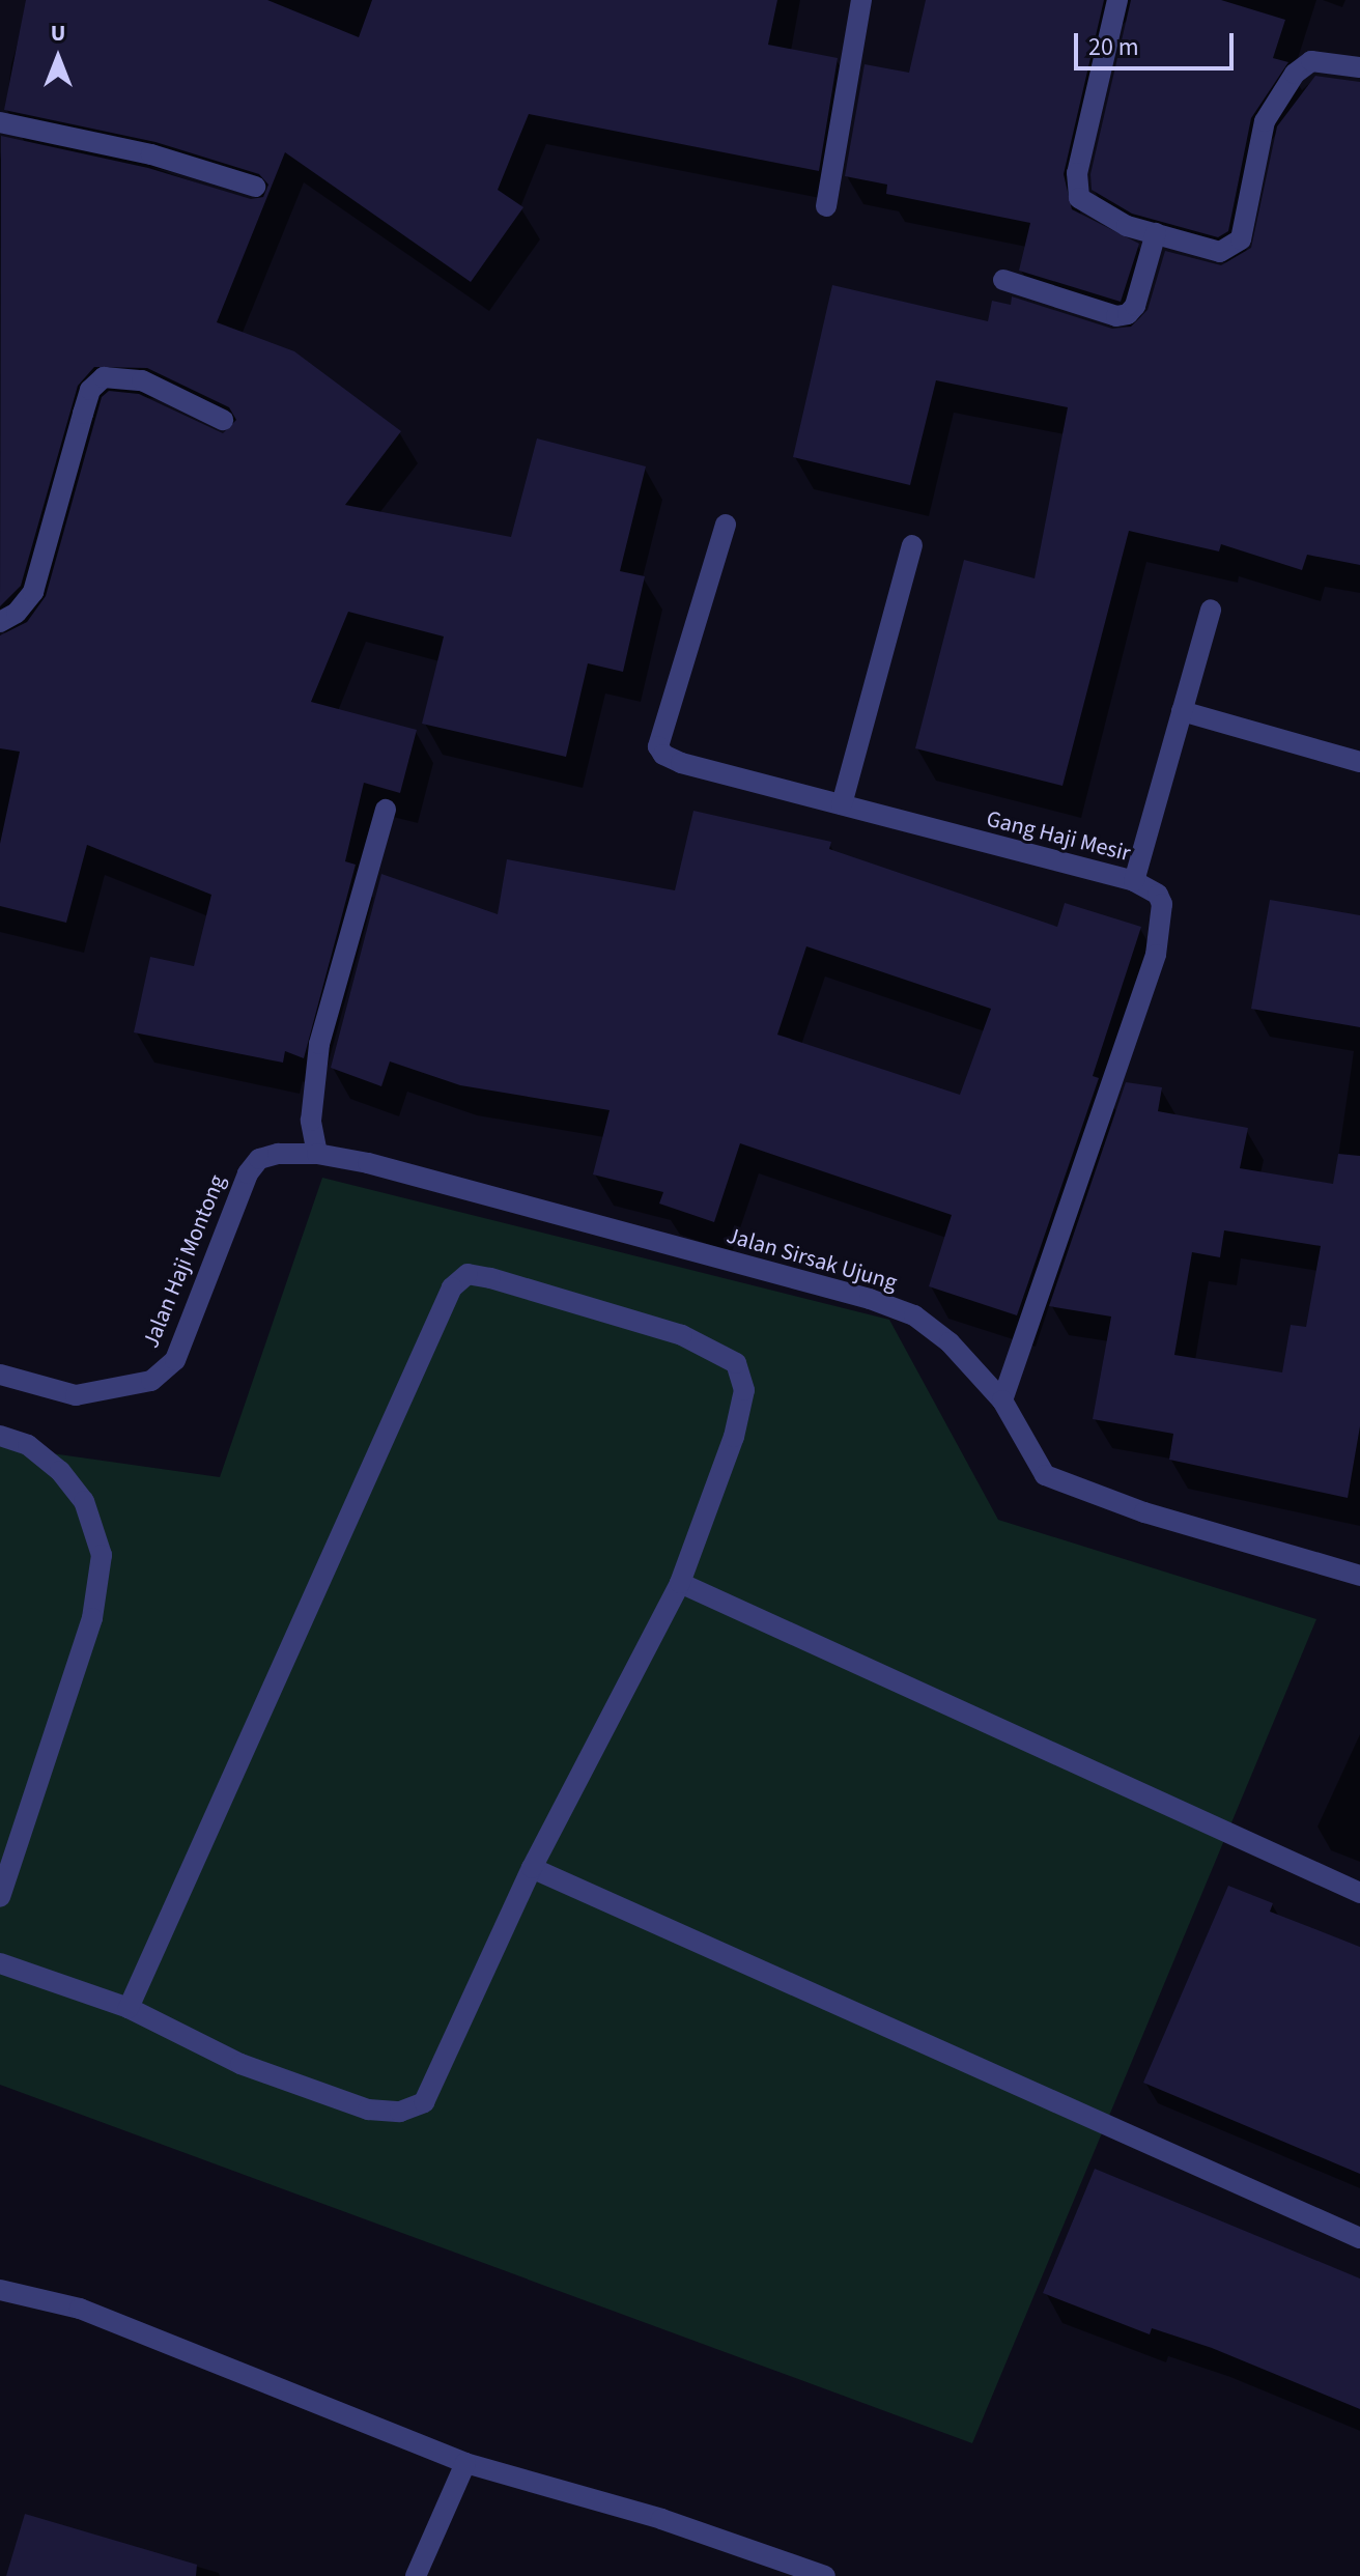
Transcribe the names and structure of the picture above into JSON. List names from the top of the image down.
{
  "streets": {
    "street": ["Gang Haji Mesir", "Jalan Sirsak Ujung", "Jalan Haji Montong"]
  },
  "crossings": [
    ["Gang Haji Mesir", "Jalan Sirsak Ujung"],
    ["Jalan Sirsak Ujung", "Jalan Haji Montong"]
  ],
  "scale_bar": "20 m",
  "north": "top"
}
